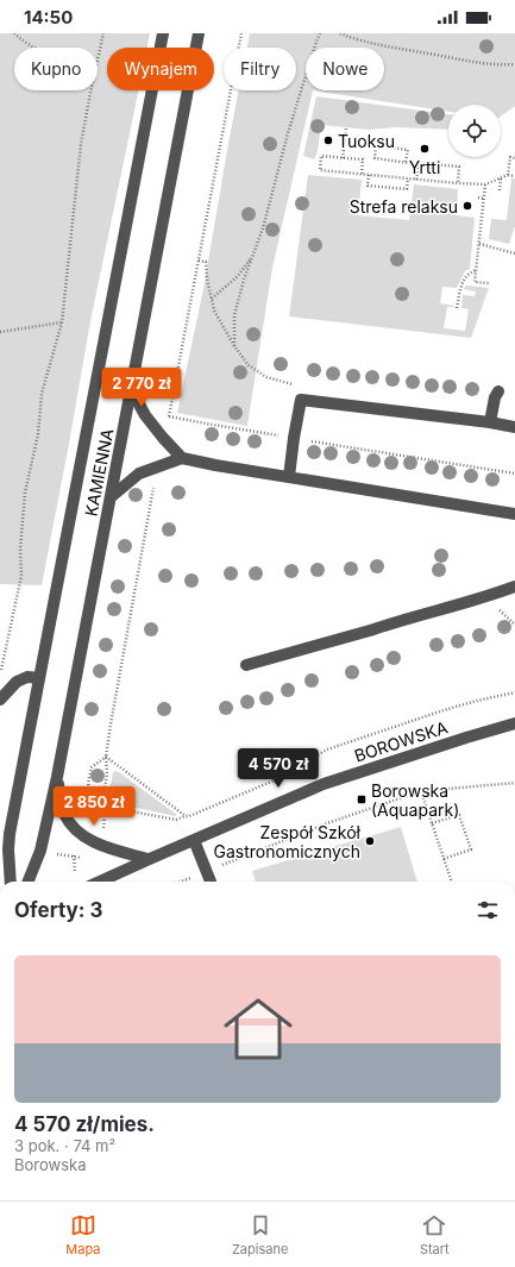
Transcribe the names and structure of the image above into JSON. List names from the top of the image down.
{
  "streets": {
    "street": ["KAMIENNA", "BOROWSKA"]
  },
  "places": {
    "other": [
      "Tuoksu",
      "Yrtti",
      "Strefa relaksu",
      "Zespół Szkół Gastronomicznych"
    ],
    "transit": ["Borowska (Aquapark)"]
  },
  "page": {
    "status": "14:50",
    "chip": [
      "Kupno",
      "Wynajem",
      "Filtry",
      "Nowe"
    ],
    "price": ["2 770 zł", "4 570 zł", "2 850 zł"],
    "heading": "Oferty: 3",
    "list": [
      {
        "name": "4 570 zł/mies.",
        "note": "3 pok. · 74 m² · Borowska"
      }
    ],
    "tabs": ["Mapa", "Zapisane", "Start"]
  }
}
